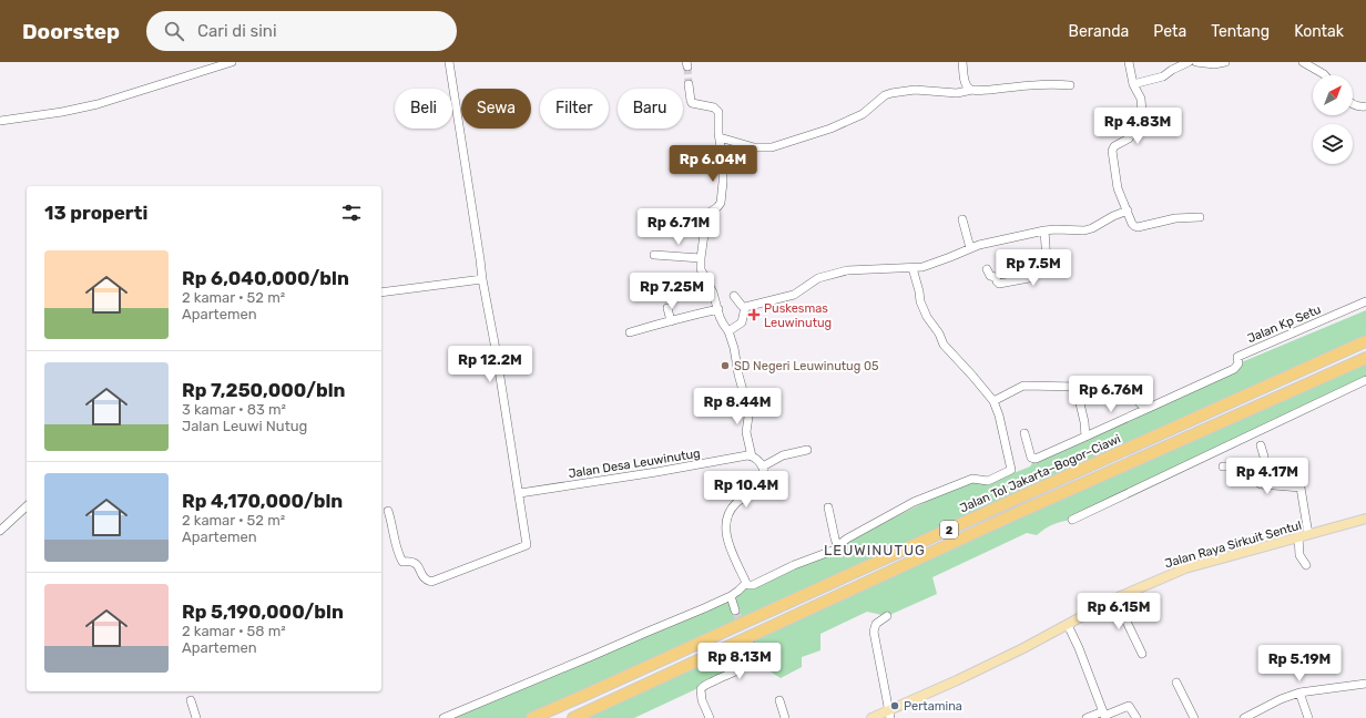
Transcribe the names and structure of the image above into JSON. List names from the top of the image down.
{
  "streets": {
    "highway": ["Jalan Tol Jakarta–Bogor–Ciawi", "2"],
    "main road": ["Jalan Raya Sirkuit Sentul"],
    "street": ["Jalan Kp Setu", "Jalan Desa Leuwinutug"]
  },
  "districts": ["LEUWINUTUG"],
  "places": {
    "health": ["Puskesmas Leuwinutug"],
    "other": ["SD Negeri Leuwinutug 05", "Pertamina"]
  },
  "north": "top right",
  "page": {
    "header": "Doorstep",
    "search": "Cari di sini",
    "nav": [
      "Beranda",
      "Peta",
      "Tentang",
      "Kontak"
    ],
    "chip": [
      "Beli",
      "Sewa",
      "Filter",
      "Baru"
    ],
    "price": [
      "Rp 4.83M",
      "Rp 6.04M",
      "Rp 6.71M",
      "Rp 7.5M",
      "Rp 7.25M",
      "Rp 12.2M",
      "Rp 6.76M",
      "Rp 8.44M",
      "Rp 4.17M",
      "Rp 10.4M",
      "Rp 6.15M",
      "Rp 8.13M",
      "Rp 5.19M"
    ],
    "heading": "13 properti",
    "list": [
      {
        "name": "Rp 6,040,000/bln",
        "note": "2 kamar · 52 m² · Apartemen"
      },
      {
        "name": "Rp 7,250,000/bln",
        "note": "3 kamar · 83 m² · Jalan Leuwi Nutug"
      },
      {
        "name": "Rp 4,170,000/bln",
        "note": "2 kamar · 52 m² · Apartemen"
      },
      {
        "name": "Rp 5,190,000/bln",
        "note": "2 kamar · 58 m² · Apartemen"
      }
    ]
  }
}
